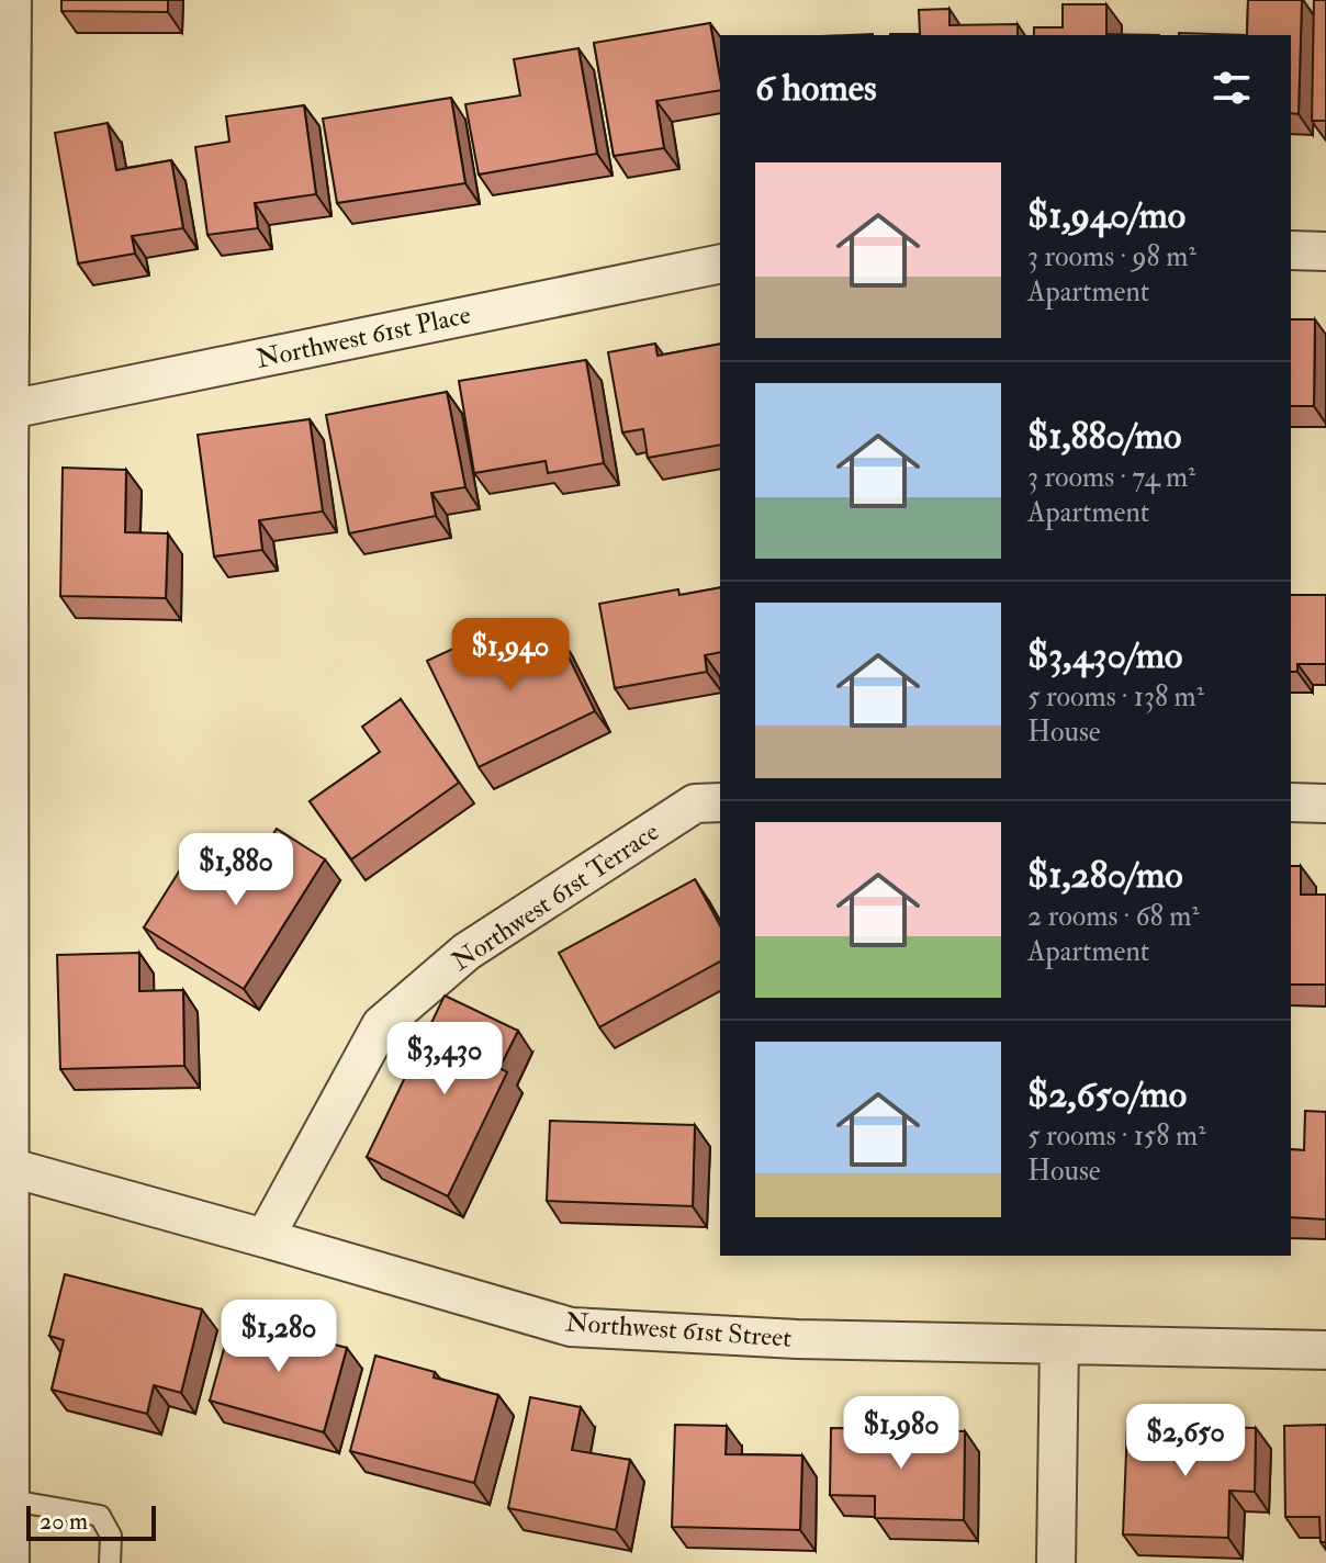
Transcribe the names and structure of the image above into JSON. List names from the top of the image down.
{
  "streets": {
    "street": ["Northwest 61st Place", "Northwest 61st Terrace", "Northwest 61st Street"]
  },
  "crossings": [
    ["Northwest 61st Terrace", "Northwest 61st Street"]
  ],
  "scale_bar": "20 m",
  "page": {
    "heading": "6 homes",
    "list": [
      {
        "name": "$1,940/mo",
        "note": "3 rooms · 98 m² · Apartment"
      },
      {
        "name": "$1,880/mo",
        "note": "3 rooms · 74 m² · Apartment"
      },
      {
        "name": "$3,430/mo",
        "note": "5 rooms · 138 m² · House"
      },
      {
        "name": "$1,280/mo",
        "note": "2 rooms · 68 m² · Apartment"
      },
      {
        "name": "$2,650/mo",
        "note": "5 rooms · 158 m² · House"
      }
    ],
    "price": [
      "$1,940",
      "$1,880",
      "$3,430",
      "$1,280",
      "$1,980",
      "$2,650"
    ],
    "scale": "20 m"
  }
}
